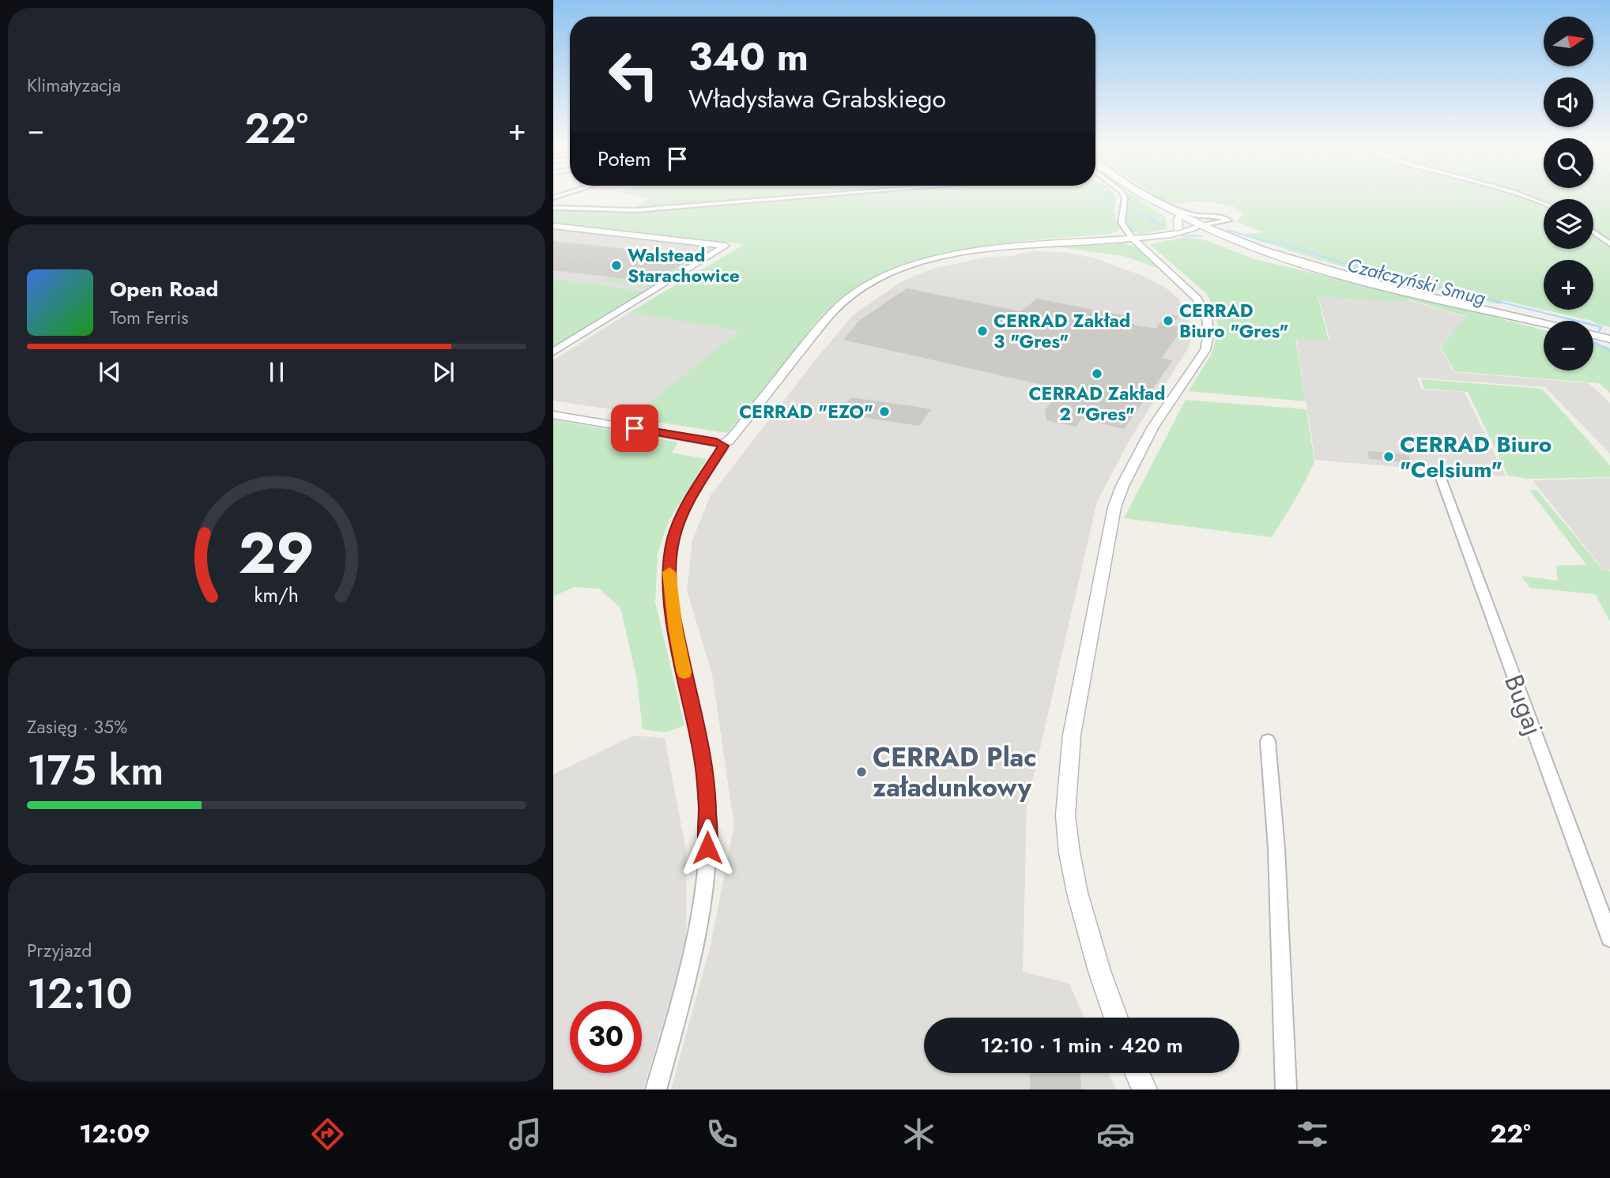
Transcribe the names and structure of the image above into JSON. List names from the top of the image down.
{
  "streets": {
    "street": ["Bugaj"]
  },
  "water": ["Czałczyński Smug"],
  "places": [
    "Walstead Starachowice",
    "CERRAD Biuro \"Gres\"",
    "CERRAD Zakład 3 \"Gres\"",
    "CERRAD Zakład 2 \"Gres\"",
    "CERRAD \"EZO\"",
    "CERRAD Biuro \"Celsium\"",
    "CERRAD Plac załadunkowy"
  ],
  "north": "right",
  "page": {
    "tile": [
      "Klimatyzacja",
      ["Zasięg · 35%", "175 km"],
      ["Przyjazd", "12:10"]
    ],
    "map_buttons": ["+", "−"],
    "turn": ["340 m", "Władysława Grabskiego"],
    "heat": ["−", "22°", "+"],
    "then": "Potem",
    "song": ["Open Road", "Tom Ferris"],
    "limit": "30",
    "trip": "12:10 · 1 min · 420 m",
    "tabs": ["12:09", "22°"],
    "gauge": ["29", "km/h"]
  }
}
